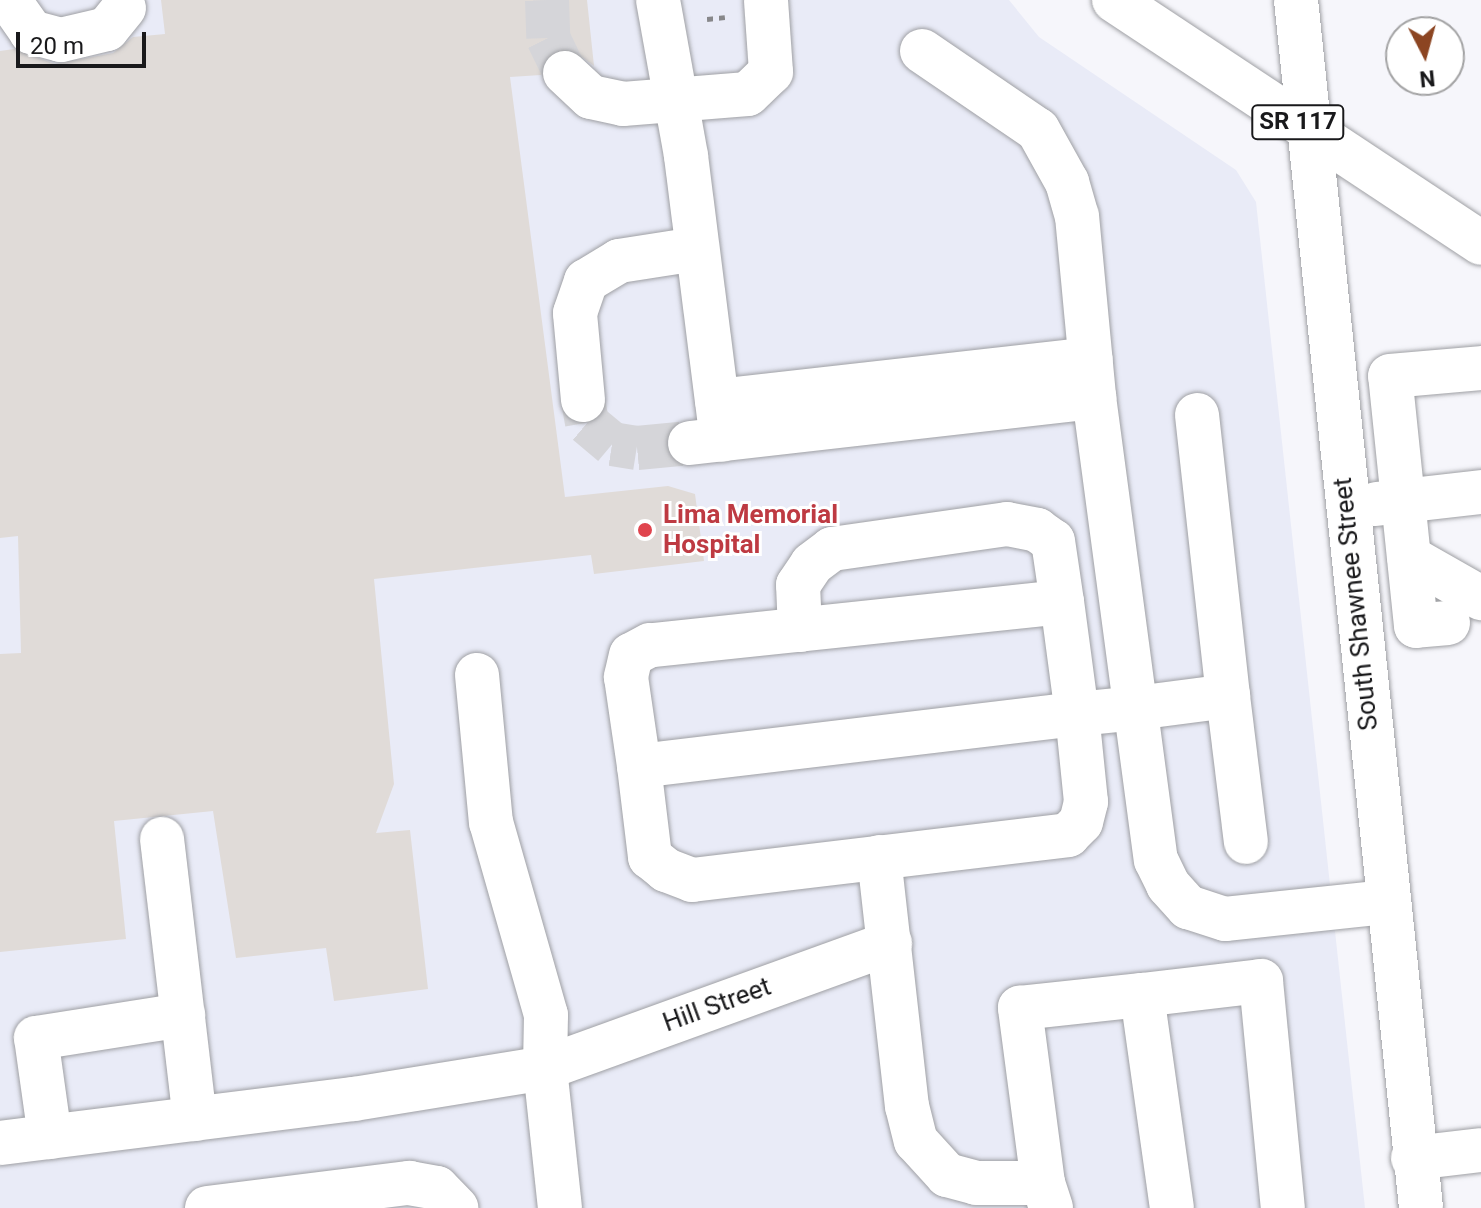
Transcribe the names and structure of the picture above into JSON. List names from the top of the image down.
{
  "streets": {
    "street": ["SR 117", "South Shawnee Street", "Hill Street"]
  },
  "crossings": [
    ["SR 117", "South Shawnee Street"]
  ],
  "places": ["Lima Memorial Hospital"],
  "scale_bar": "20 m",
  "north": "bottom"
}
